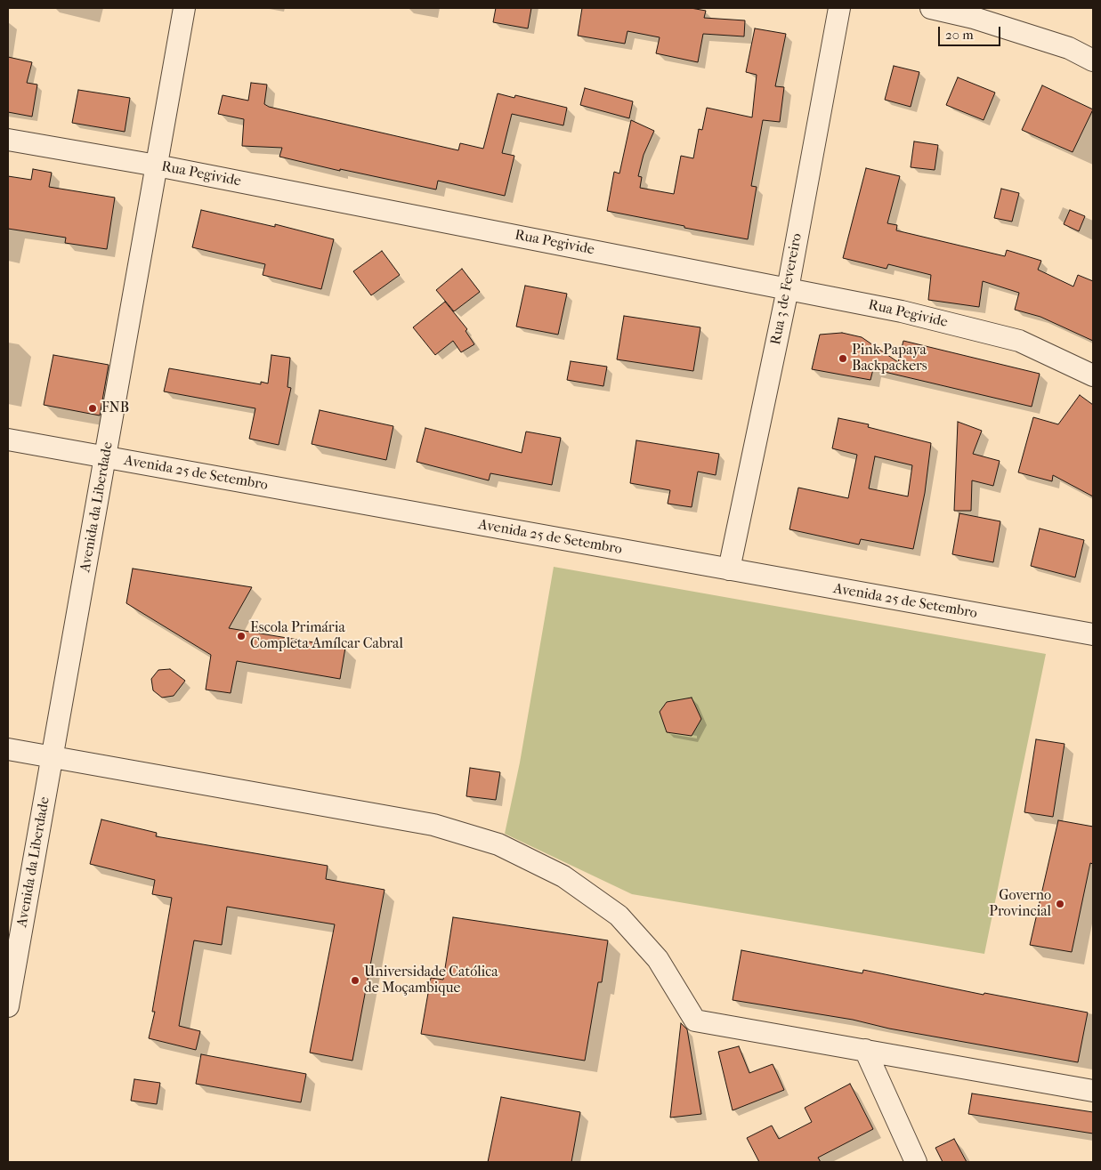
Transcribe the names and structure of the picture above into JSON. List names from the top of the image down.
{
  "streets": {
    "street": [
      "Rua Pegivide",
      "Rua 3 de Fevereiro",
      "Avenida 25 de Setembro",
      "Avenida da Liberdade"
    ]
  },
  "crossings": [
    ["Rua Pegivide", "Rua 3 de Fevereiro"],
    ["Rua Pegivide", "Avenida da Liberdade"],
    ["Rua 3 de Fevereiro", "Avenida 25 de Setembro"],
    ["Avenida 25 de Setembro", "Avenida da Liberdade"]
  ],
  "places": [
    "Pink Papaya Backpackers",
    "FNB",
    "Escola Primária Completa Amílcar Cabral",
    "Governo Provincial",
    "Universidade Católica de Moçambique"
  ],
  "scale_bar": "20 m"
}
